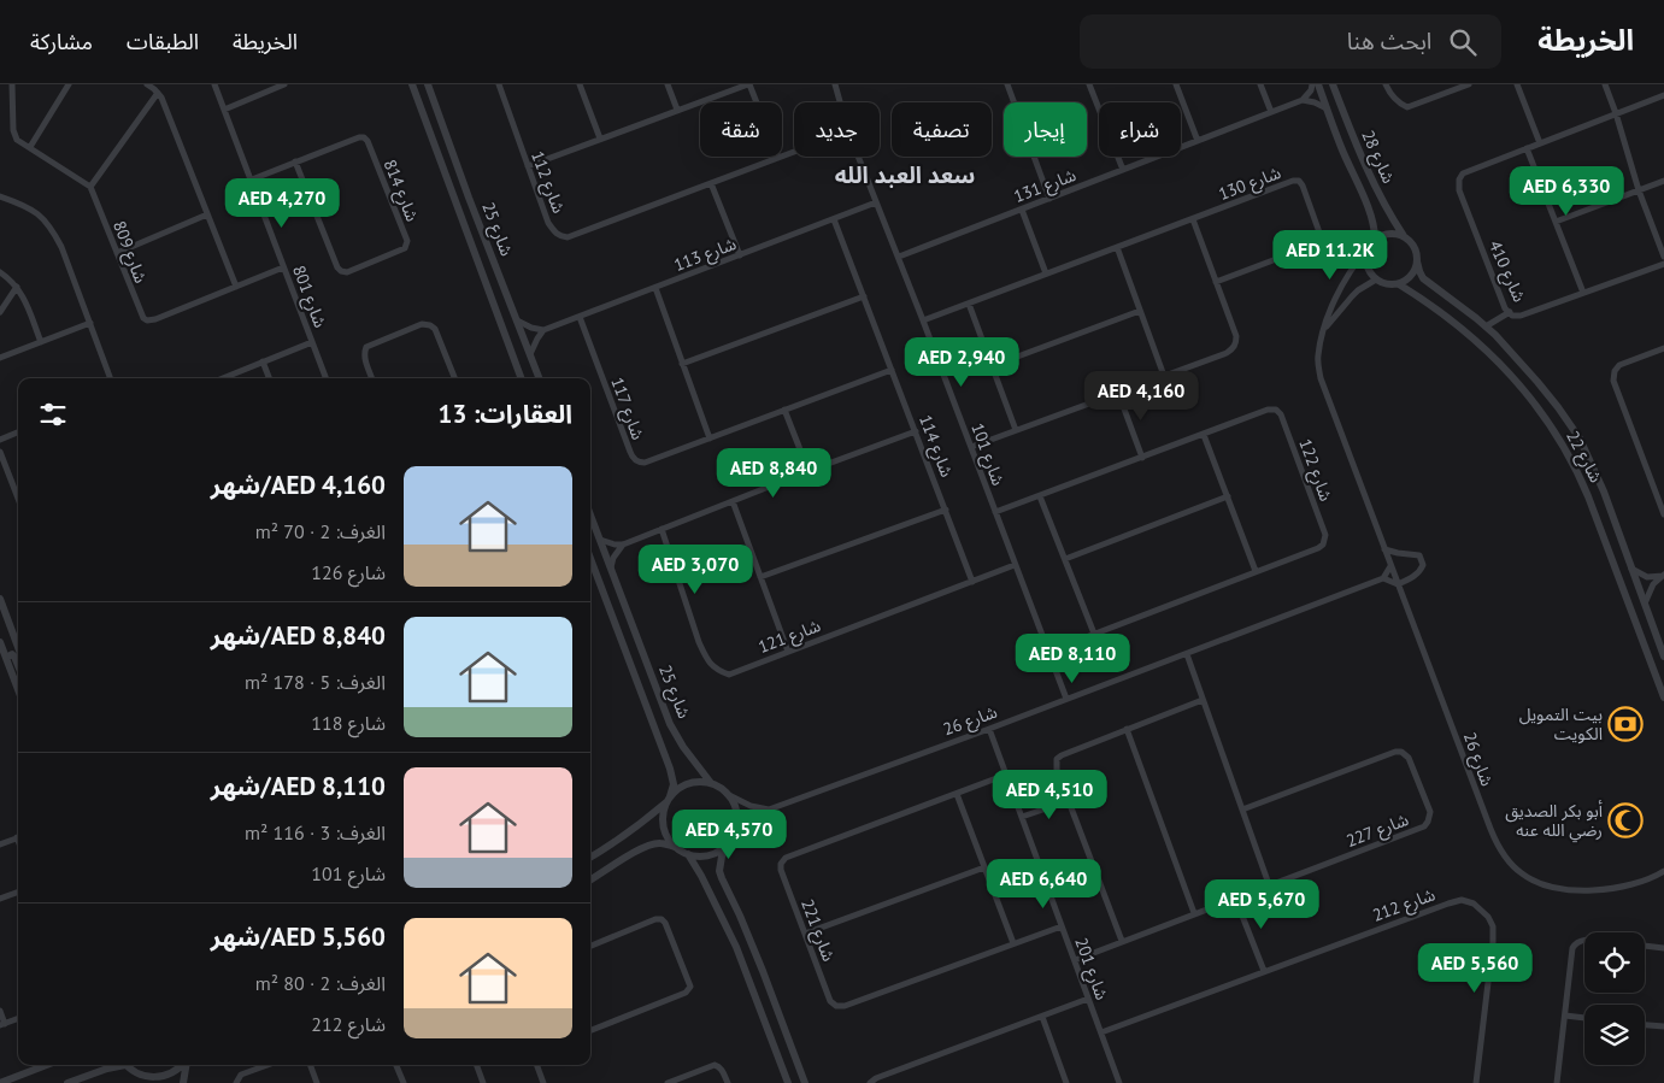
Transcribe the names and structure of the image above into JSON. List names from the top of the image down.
{
  "streets": {
    "street": [
      "شارع 28",
      "شارع 112",
      "شارع 130",
      "شارع 131",
      "شارع 814",
      "شارع 25",
      "شارع 809",
      "شارع 113",
      "شارع 410",
      "شارع 801",
      "شارع 117",
      "شارع 114",
      "شارع 101",
      "شارع 22",
      "شارع 122",
      "شارع 121",
      "شارع 26",
      "شارع 227",
      "شارع 212",
      "شارع 221",
      "شارع 201"
    ]
  },
  "crossings": [
    ["شارع 28", "شارع 22"],
    ["شارع 28", "شارع 26"],
    ["شارع 130", "شارع 101"],
    ["شارع 131", "شارع 101"],
    ["شارع 814", "شارع 801"],
    ["شارع 25", "شارع 26"],
    ["شارع 809", "شارع 801"],
    ["شارع 113", "شارع 117"],
    ["شارع 113", "شارع 114"],
    ["شارع 113", "شارع 101"],
    ["شارع 117", "شارع 114"],
    ["شارع 114", "شارع 121"],
    ["شارع 101", "شارع 122"],
    ["شارع 101", "شارع 121"],
    ["شارع 101", "شارع 26"],
    ["شارع 22", "شارع 26"],
    ["شارع 26", "شارع 201"],
    ["شارع 227", "شارع 201"],
    ["شارع 212", "شارع 201"],
    ["شارع 221", "شارع 201"]
  ],
  "districts": ["سعد العبد الله"],
  "places": {
    "bank": ["بيت التمويل الكويت"],
    "mosque": ["أبو بكر الصديق رضي الله عنه"]
  },
  "page": {
    "header": "الخريطة",
    "search": "ابحث هنا",
    "nav": ["الخريطة", "الطبقات", "مشاركة"],
    "chip": [
      "شراء",
      "إيجار",
      "تصفية",
      "جديد",
      "شقة"
    ],
    "price": [
      "AED 6,330",
      "AED 4,270",
      "AED 11.2K",
      "AED 2,940",
      "AED 4,160",
      "AED 8,840",
      "AED 3,070",
      "AED 8,110",
      "AED 4,510",
      "AED 4,570",
      "AED 6,640",
      "AED 5,670",
      "AED 5,560"
    ],
    "heading": "العقارات: 13",
    "list": [
      {
        "name": "AED 4,160/شهر",
        "note": "الغرف: 2 · 70 m² · شارع 126"
      },
      {
        "name": "AED 8,840/شهر",
        "note": "الغرف: 5 · 178 m² · شارع 118"
      },
      {
        "name": "AED 8,110/شهر",
        "note": "الغرف: 3 · 116 m² · شارع 101"
      },
      {
        "name": "AED 5,560/شهر",
        "note": "الغرف: 2 · 80 m² · شارع 212"
      }
    ]
  }
}
